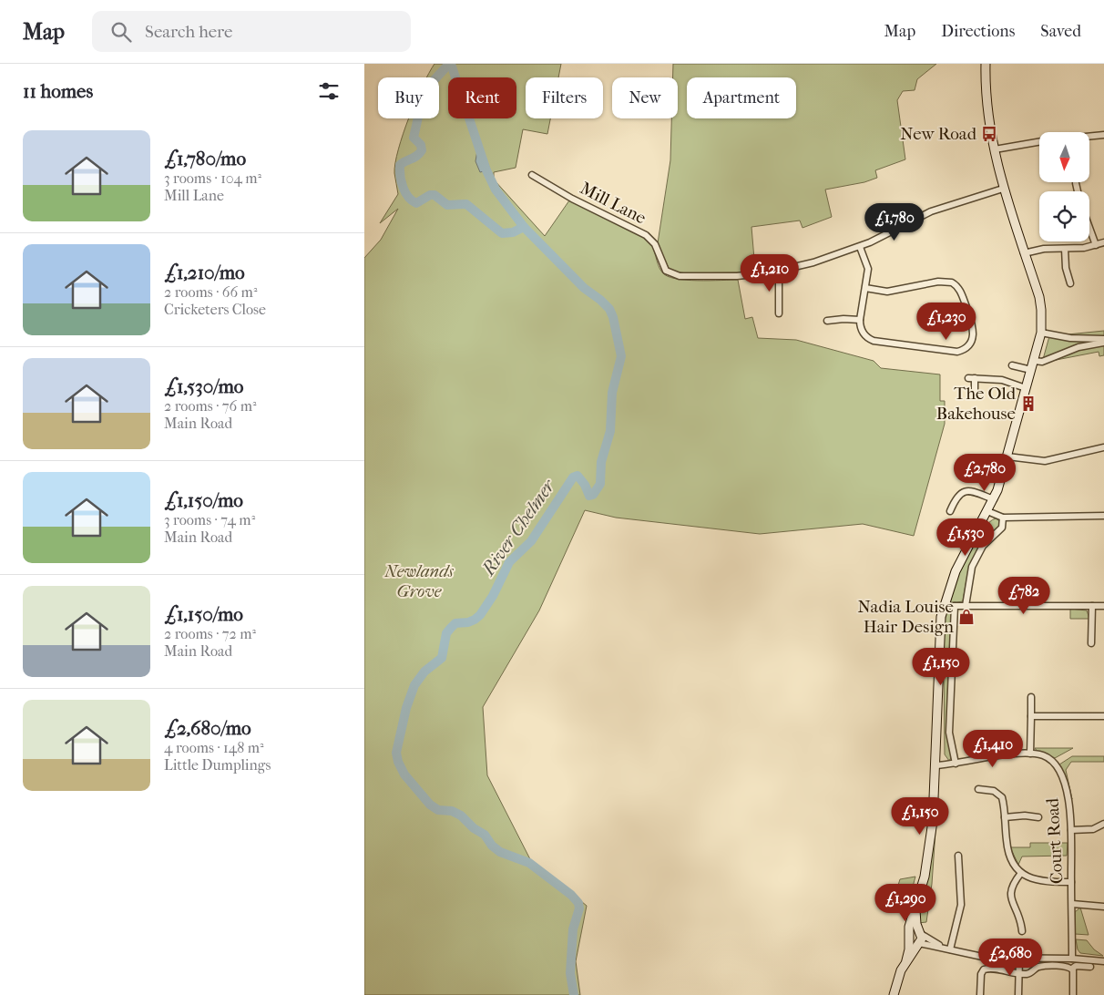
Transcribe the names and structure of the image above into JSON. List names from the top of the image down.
{
  "streets": {
    "street": ["Mill Lane", "Court Road"]
  },
  "water": ["River Chelmer"],
  "parks": ["Newlands Grove"],
  "places": {
    "bus stop": ["New Road"],
    "building": ["The Old Bakehouse"],
    "shop": ["Nadia Louise Hair Design"]
  },
  "north": "bottom",
  "page": {
    "header": "Map",
    "search": "Search here",
    "nav": ["Map", "Directions", "Saved"],
    "heading": "11 homes",
    "chip": [
      "Buy",
      "Rent",
      "Filters",
      "New",
      "Apartment"
    ],
    "list": [
      {
        "name": "£1,780/mo",
        "note": "3 rooms · 104 m² · Mill Lane"
      },
      {
        "name": "£1,210/mo",
        "note": "2 rooms · 66 m² · Cricketers Close"
      },
      {
        "name": "£1,530/mo",
        "note": "2 rooms · 76 m² · Main Road"
      },
      {
        "name": "£1,150/mo",
        "note": "3 rooms · 74 m² · Main Road"
      },
      {
        "name": "£1,150/mo",
        "note": "2 rooms · 72 m² · Main Road"
      },
      {
        "name": "£2,680/mo",
        "note": "4 rooms · 148 m² · Little Dumplings"
      }
    ],
    "price": [
      "£1,780",
      "£1,210",
      "£1,230",
      "£2,780",
      "£1,530",
      "£782",
      "£1,150",
      "£1,410",
      "£1,150",
      "£1,290",
      "£2,680"
    ]
  }
}
